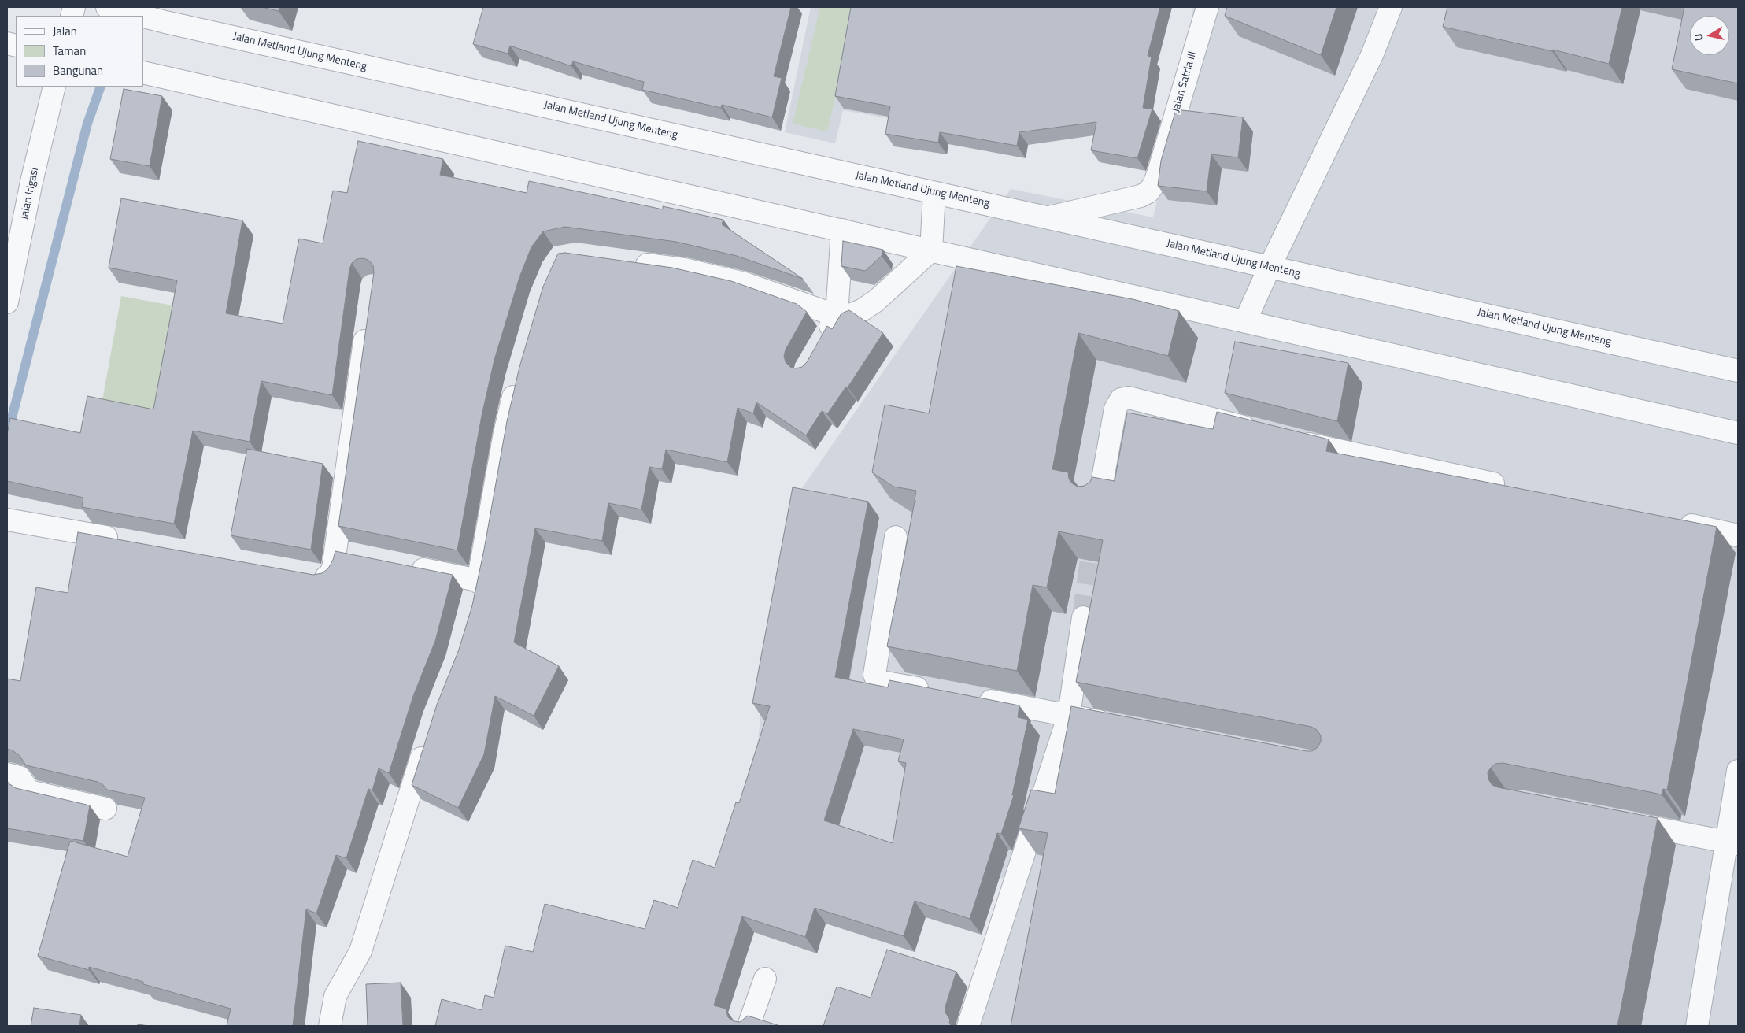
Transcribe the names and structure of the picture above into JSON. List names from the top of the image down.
{
  "streets": {
    "street": ["Jalan Metland Ujung Menteng", "Jalan Satria III", "Jalan Irigasi"]
  },
  "crossings": [
    ["Jalan Metland Ujung Menteng", "Jalan Satria III"]
  ],
  "legend": ["Jalan", "Taman", "Bangunan"],
  "north": "left"
}
